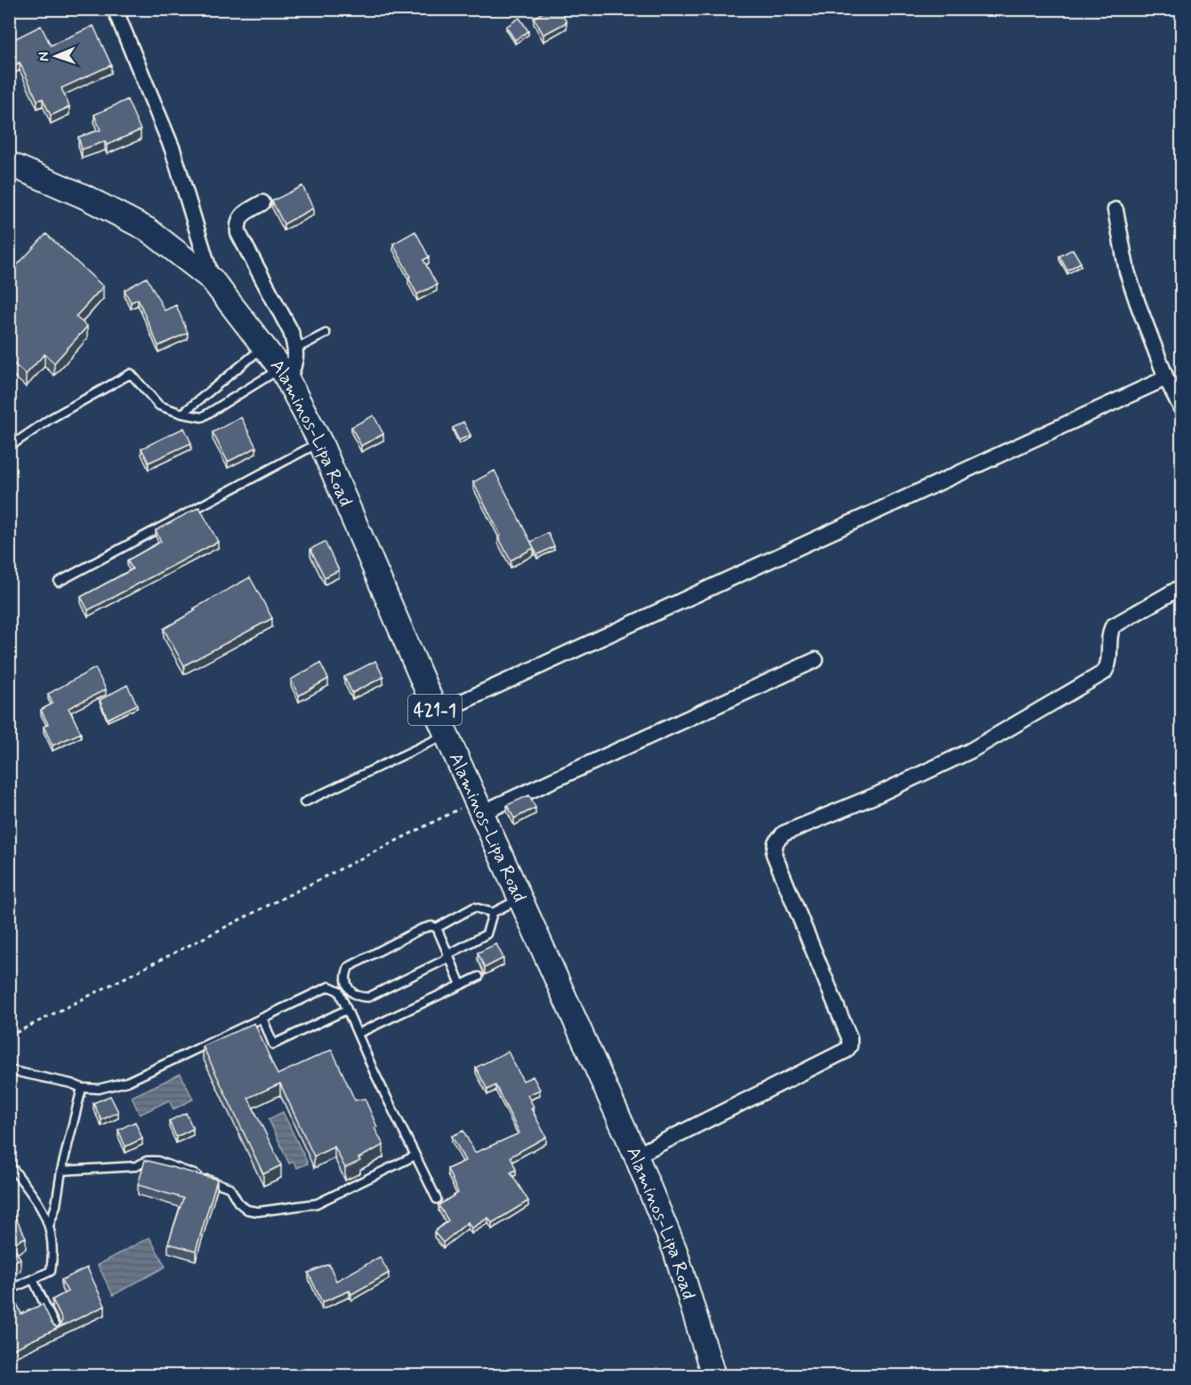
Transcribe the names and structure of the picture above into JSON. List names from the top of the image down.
{
  "streets": {
    "main road": ["Alaminos-Lipa Road", "421-1"]
  },
  "north": "left"
}
